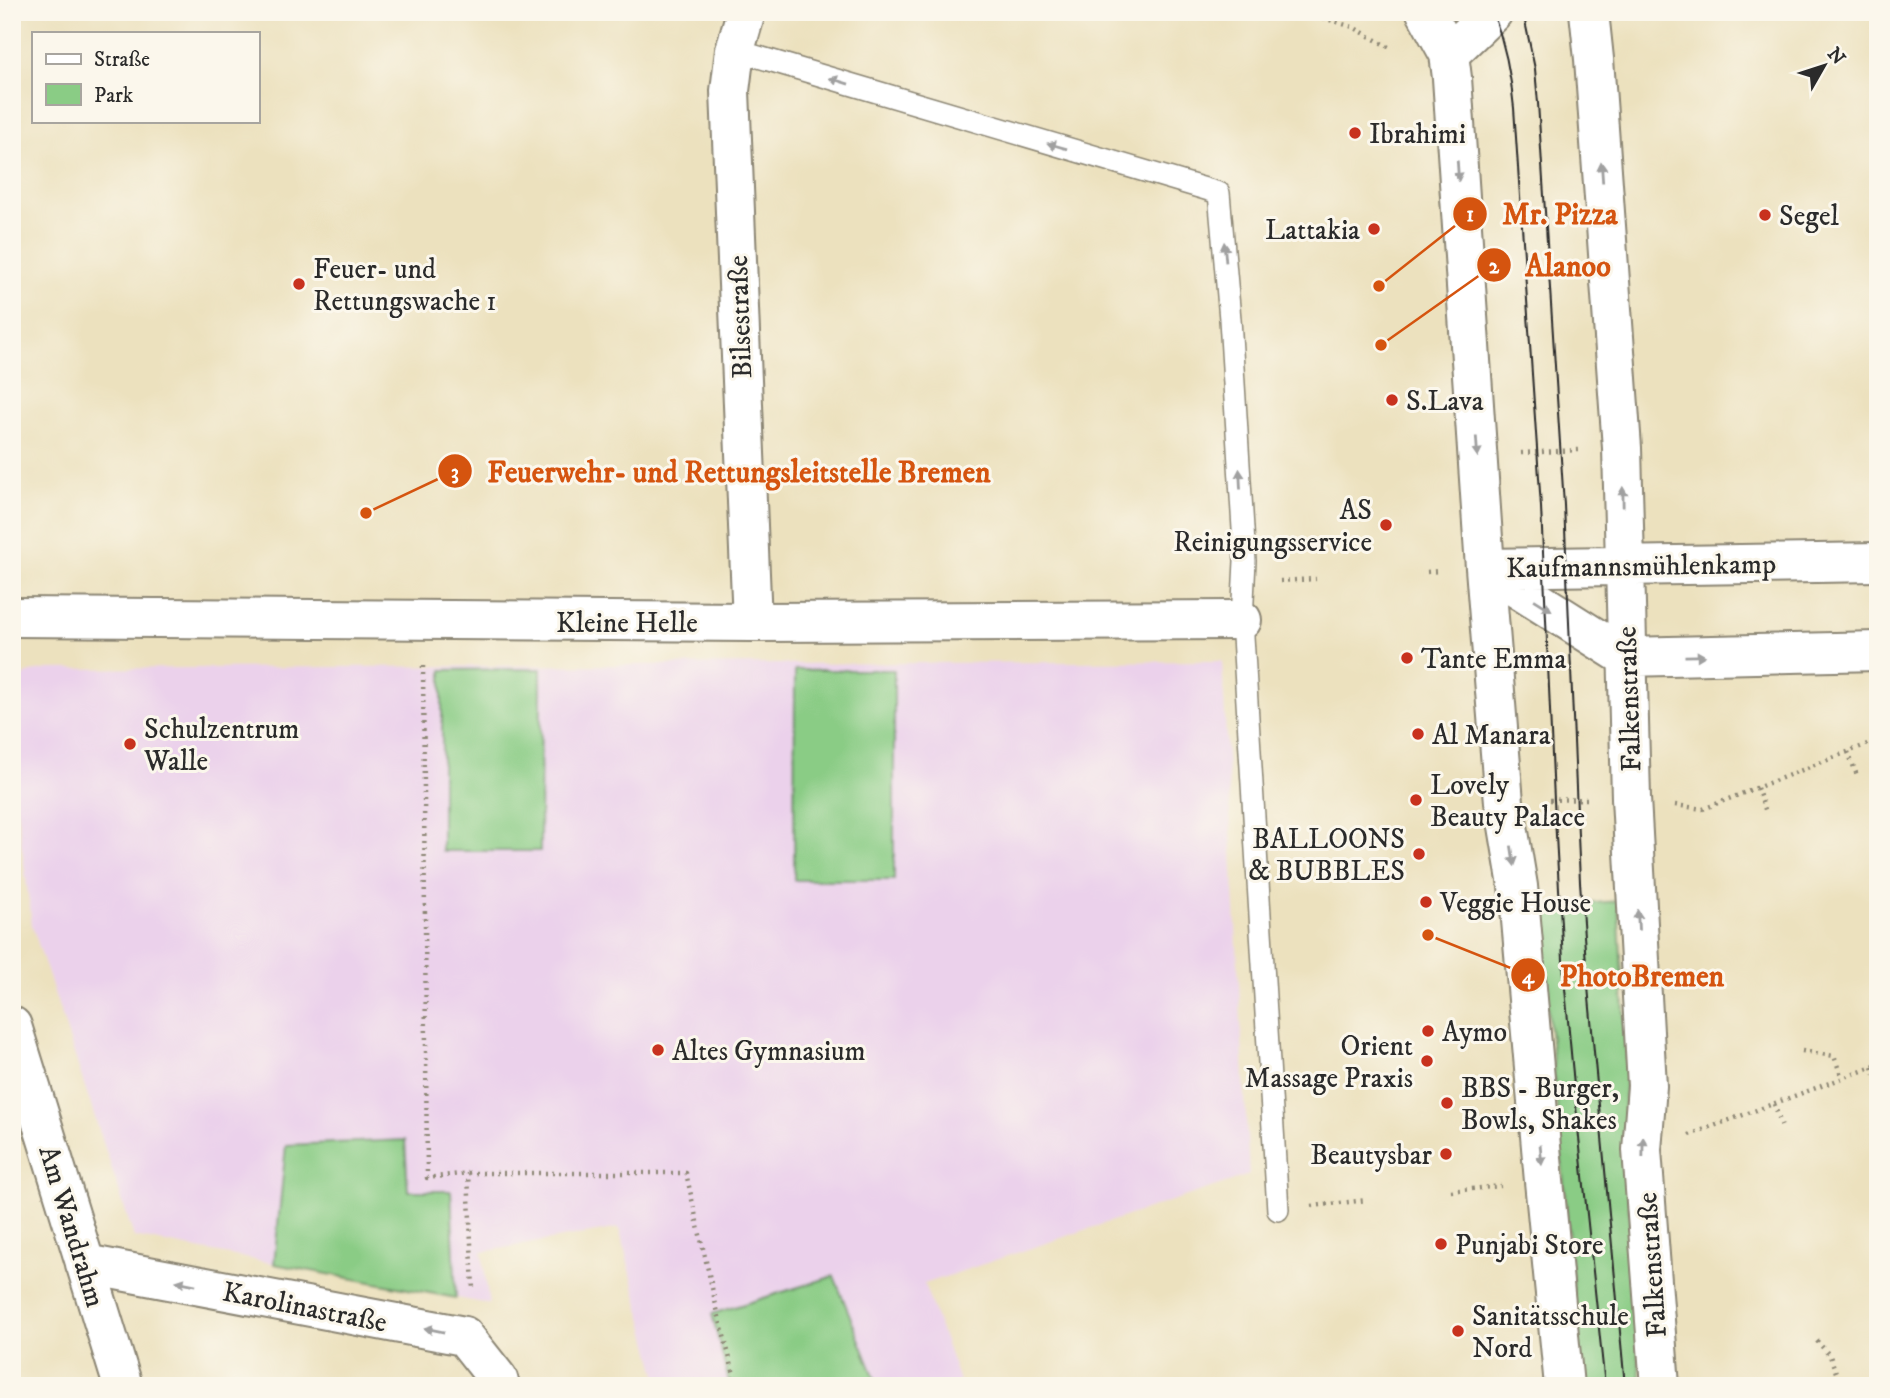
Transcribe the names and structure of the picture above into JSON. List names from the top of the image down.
{
  "streets": {
    "street": [
      "Bilsestraße",
      "Kaufmannsmühlenkamp",
      "Kleine Helle",
      "Falkenstraße",
      "Am Wandrahm",
      "Karolinastraße"
    ]
  },
  "crossings": [
    ["Bilsestraße", "Kleine Helle"],
    ["Kaufmannsmühlenkamp", "Falkenstraße"],
    ["Am Wandrahm", "Karolinastraße"]
  ],
  "one_way": ["Karolinastraße"],
  "places": [
    "Ibrahimi",
    "Segel",
    "Lattakia",
    "Feuer- und Rettungswache 1",
    "Mr. Pizza",
    "Alanoo",
    "S.Lava",
    "Feuerwehr- und Rettungsleitstelle Bremen",
    "AS Reinigungsservice",
    "Tante Emma",
    "Al Manara",
    "Schulzentrum Walle",
    "Lovely Beauty Palace",
    "BALLOONS & BUBBLES",
    "Veggie House",
    "PhotoBremen",
    "Aymo",
    "Altes Gymnasium",
    "Orient Massage Praxis",
    "BBS - Burger, Bowls, Shakes",
    "Beautysbar",
    "Punjabi Store",
    "Sanitätsschule Nord"
  ],
  "legend": ["Straße", "Park"],
  "north": "top right"
}
